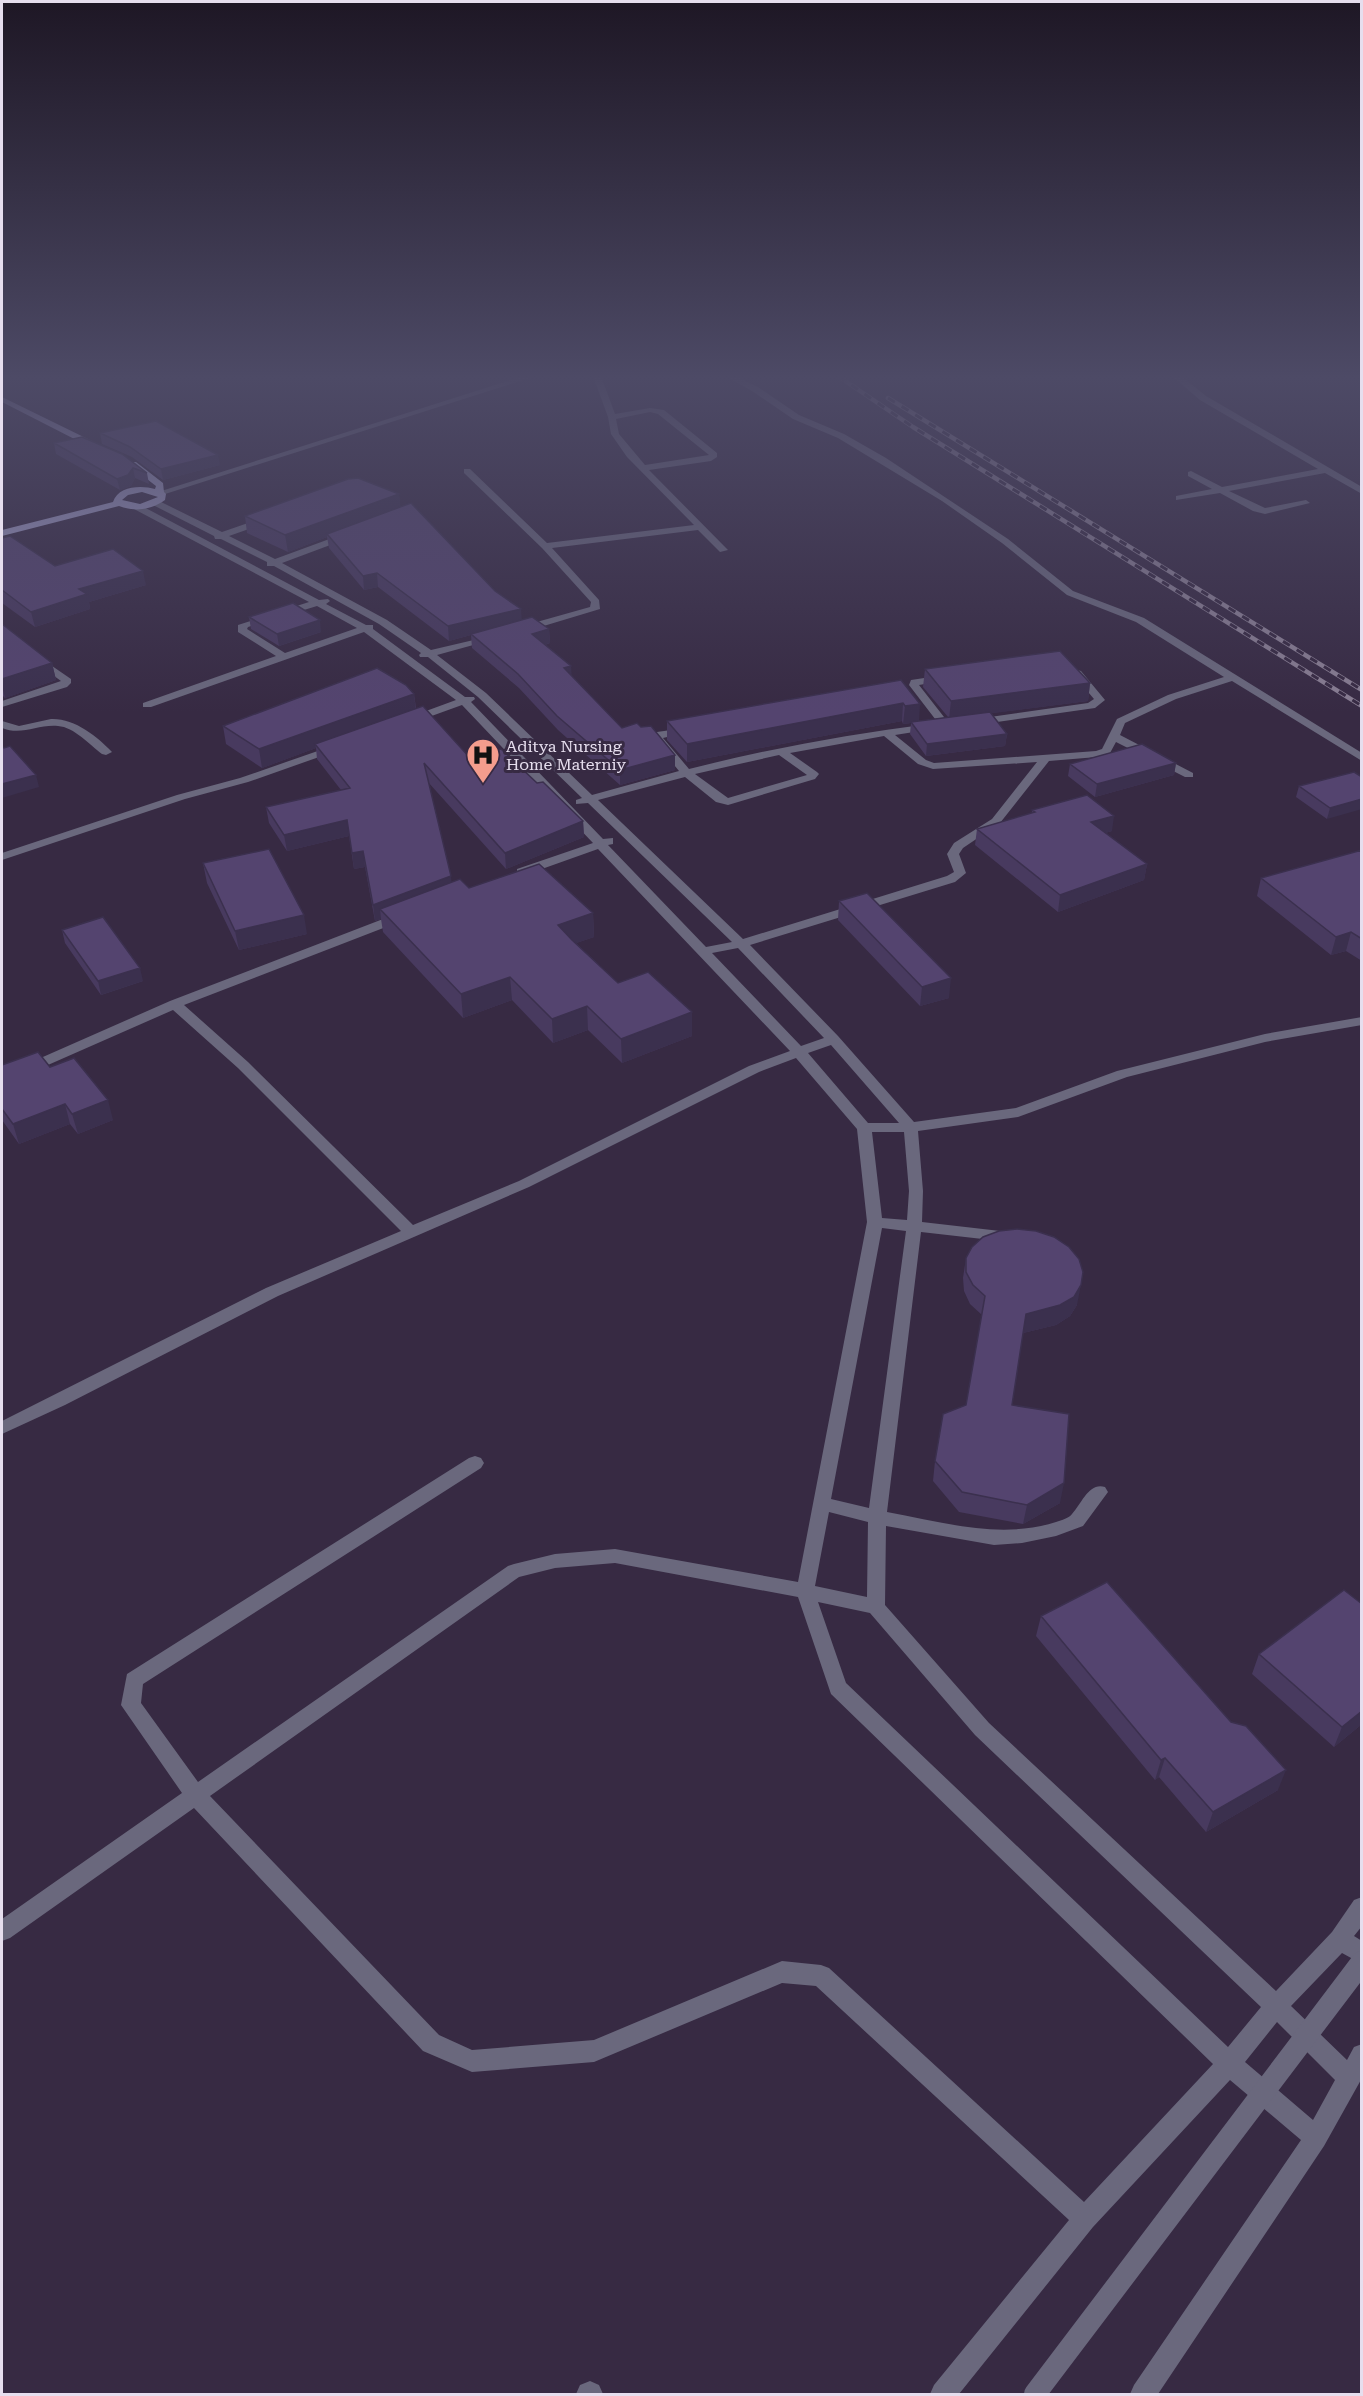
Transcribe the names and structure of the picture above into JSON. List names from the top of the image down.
{
  "places": {
    "hospital": ["Aditya Nursing Home Materniy"]
  }
}
